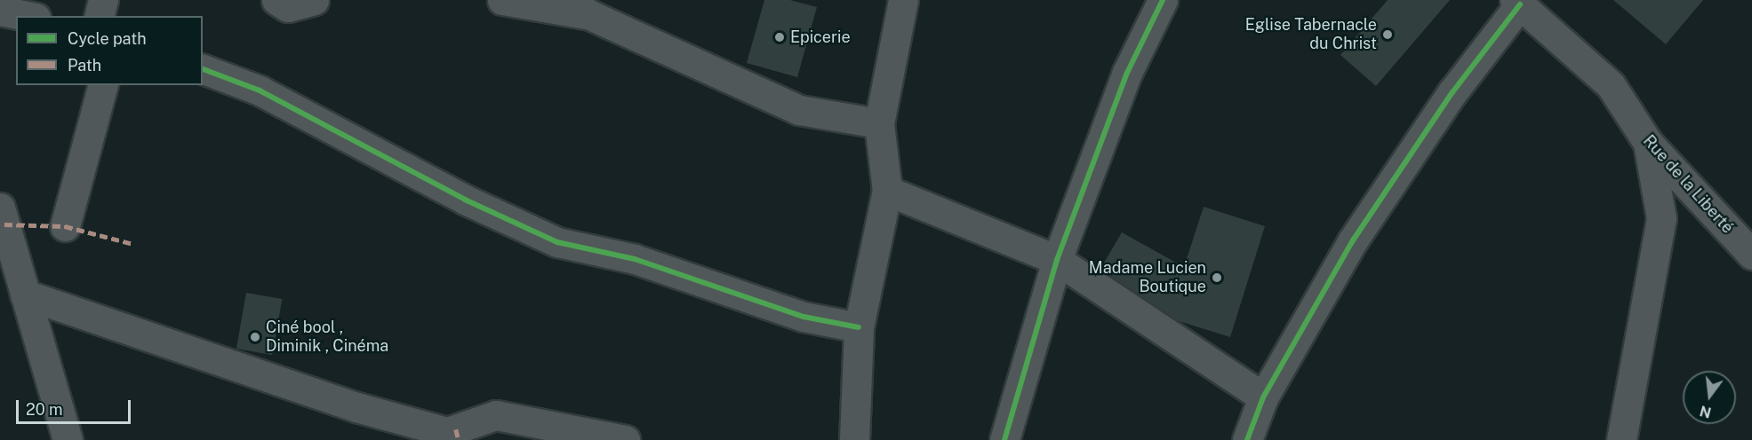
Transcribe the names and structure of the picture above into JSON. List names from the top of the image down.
{
  "streets": {
    "street": ["Rue de la Liberté"]
  },
  "places": [
    "Eglise Tabernacle du Christ",
    "Epicerie",
    "Madame Lucien Boutique",
    "Ciné bool , Diminik , Cinéma"
  ],
  "legend": ["Cycle path", "Path"],
  "scale_bar": "20 m",
  "north": "bottom"
}
